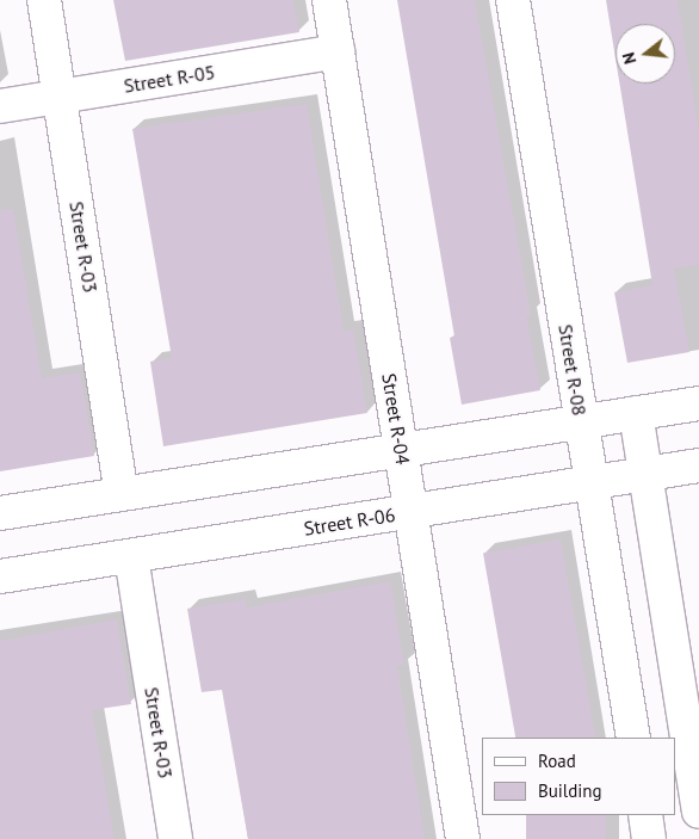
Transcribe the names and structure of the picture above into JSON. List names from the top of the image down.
{
  "streets": {
    "street": [
      "Street R-05",
      "Street R-03",
      "Street R-08",
      "Street R-04",
      "Street R-06"
    ]
  },
  "crossings": [
    ["Street R-05", "Street R-03"],
    ["Street R-05", "Street R-04"],
    ["Street R-03", "Street R-06"],
    ["Street R-08", "Street R-06"],
    ["Street R-04", "Street R-06"]
  ],
  "legend": ["Road", "Building"],
  "north": "left"
}
